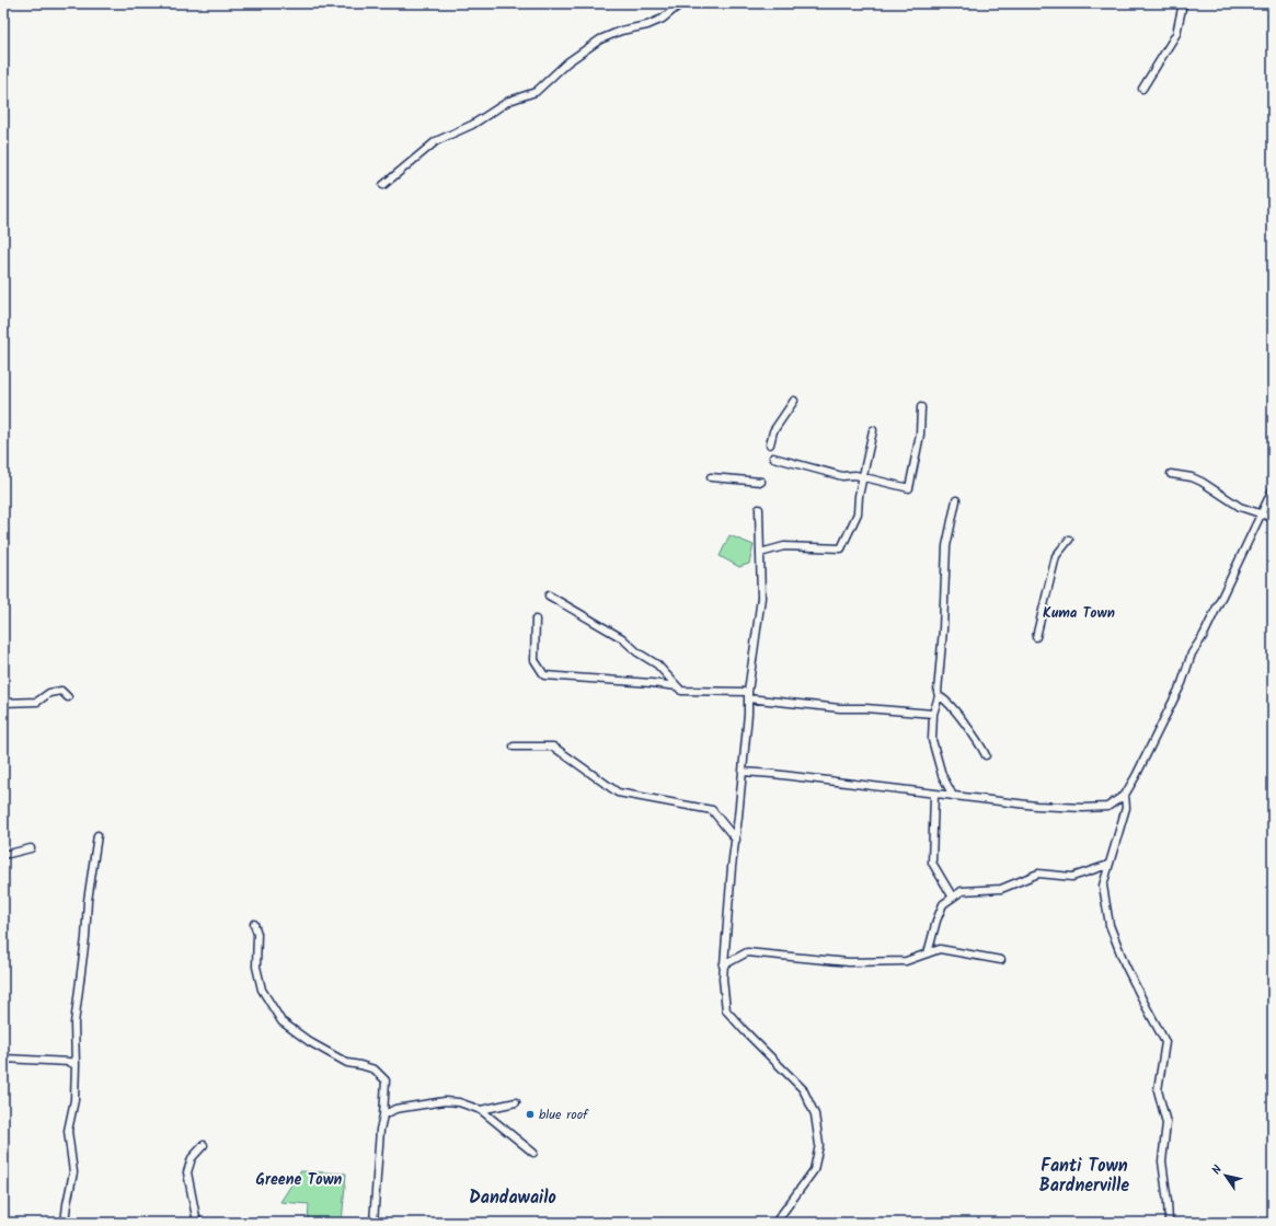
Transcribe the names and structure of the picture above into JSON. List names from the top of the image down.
{
  "districts": [
    "Kuma Town",
    "Fanti Town Bardnerville",
    "Greene Town",
    "Dandawailo"
  ],
  "places": ["blue roof"],
  "north": "top left"
}
